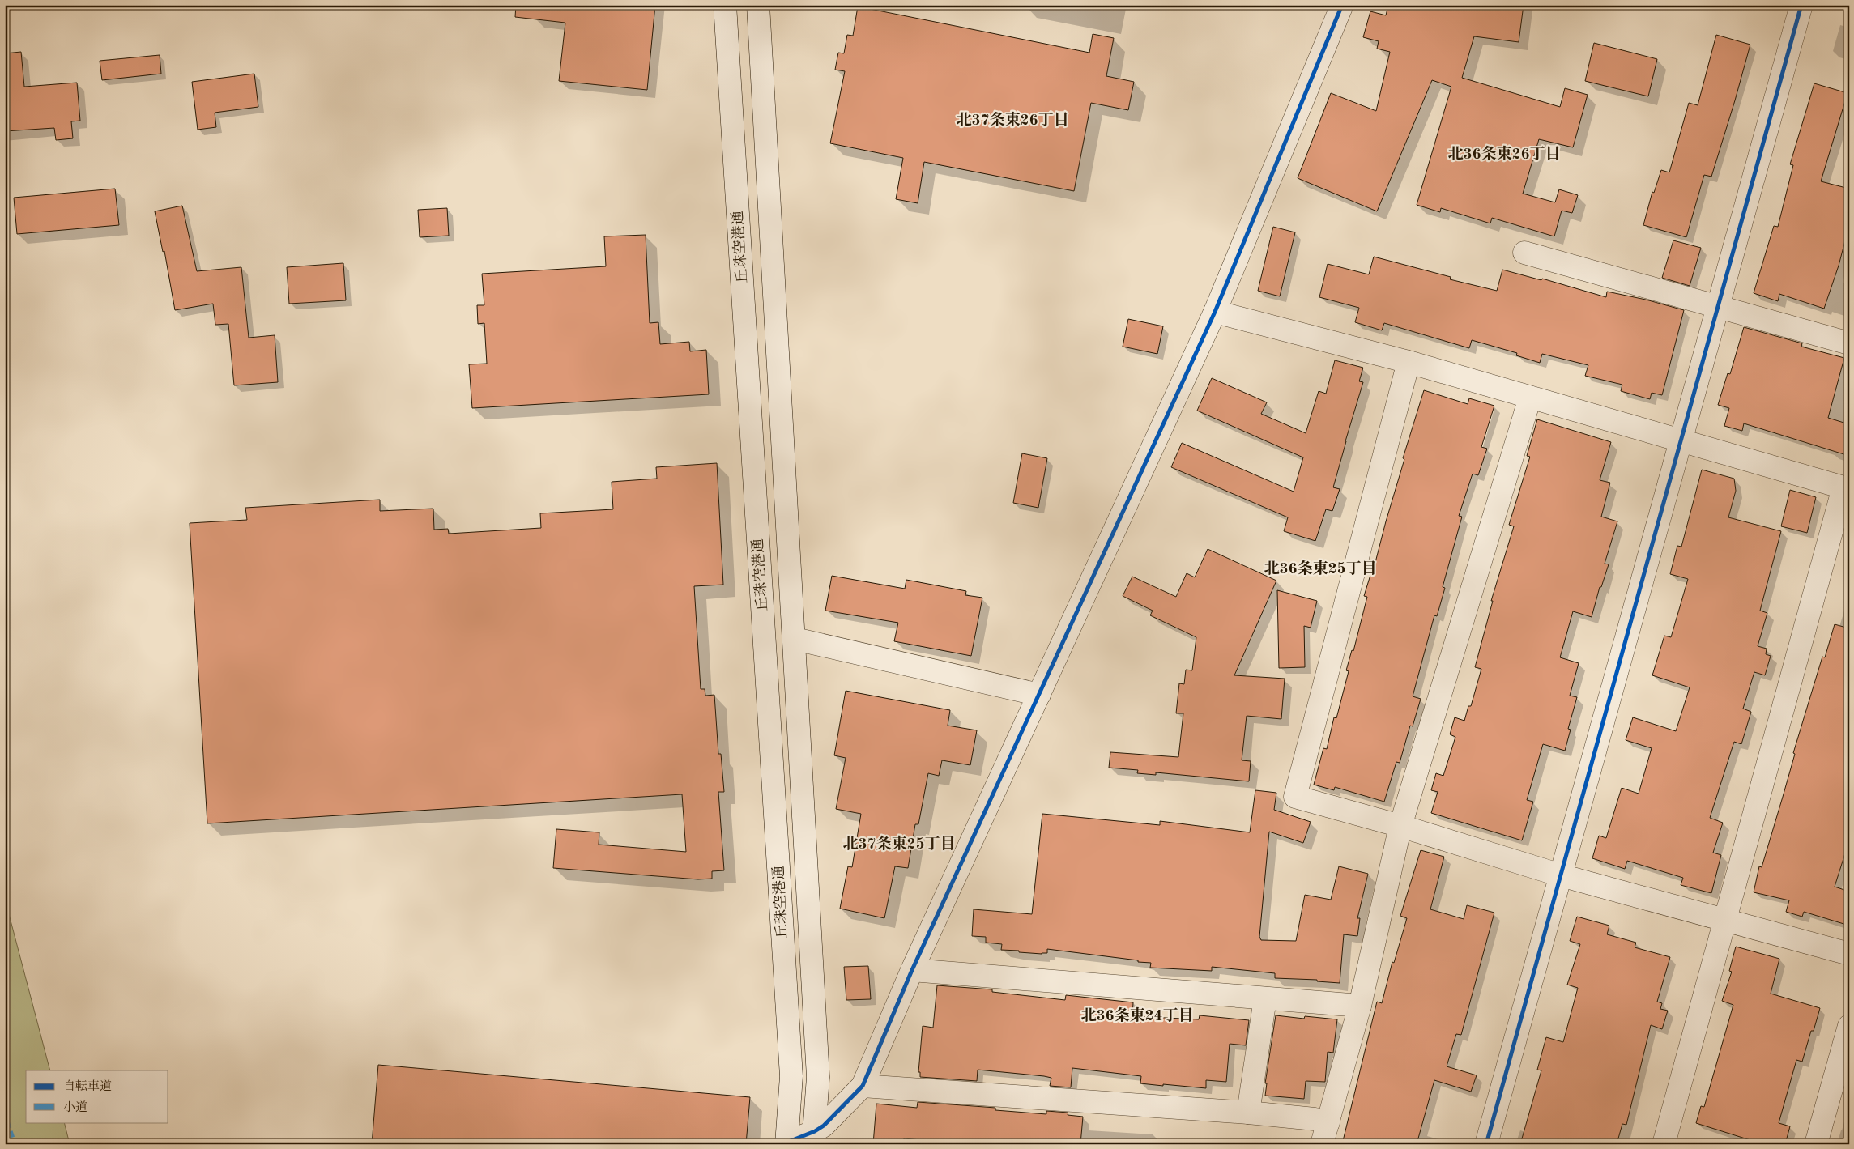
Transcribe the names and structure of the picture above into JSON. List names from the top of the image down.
{
  "streets": {
    "street": ["丘珠空港通"]
  },
  "districts": [
    "北37条東26丁目",
    "北36条東26丁目",
    "北36条東25丁目",
    "北37条東25丁目",
    "北36条東24丁目"
  ],
  "legend": ["自転車道", "小道"]
}
